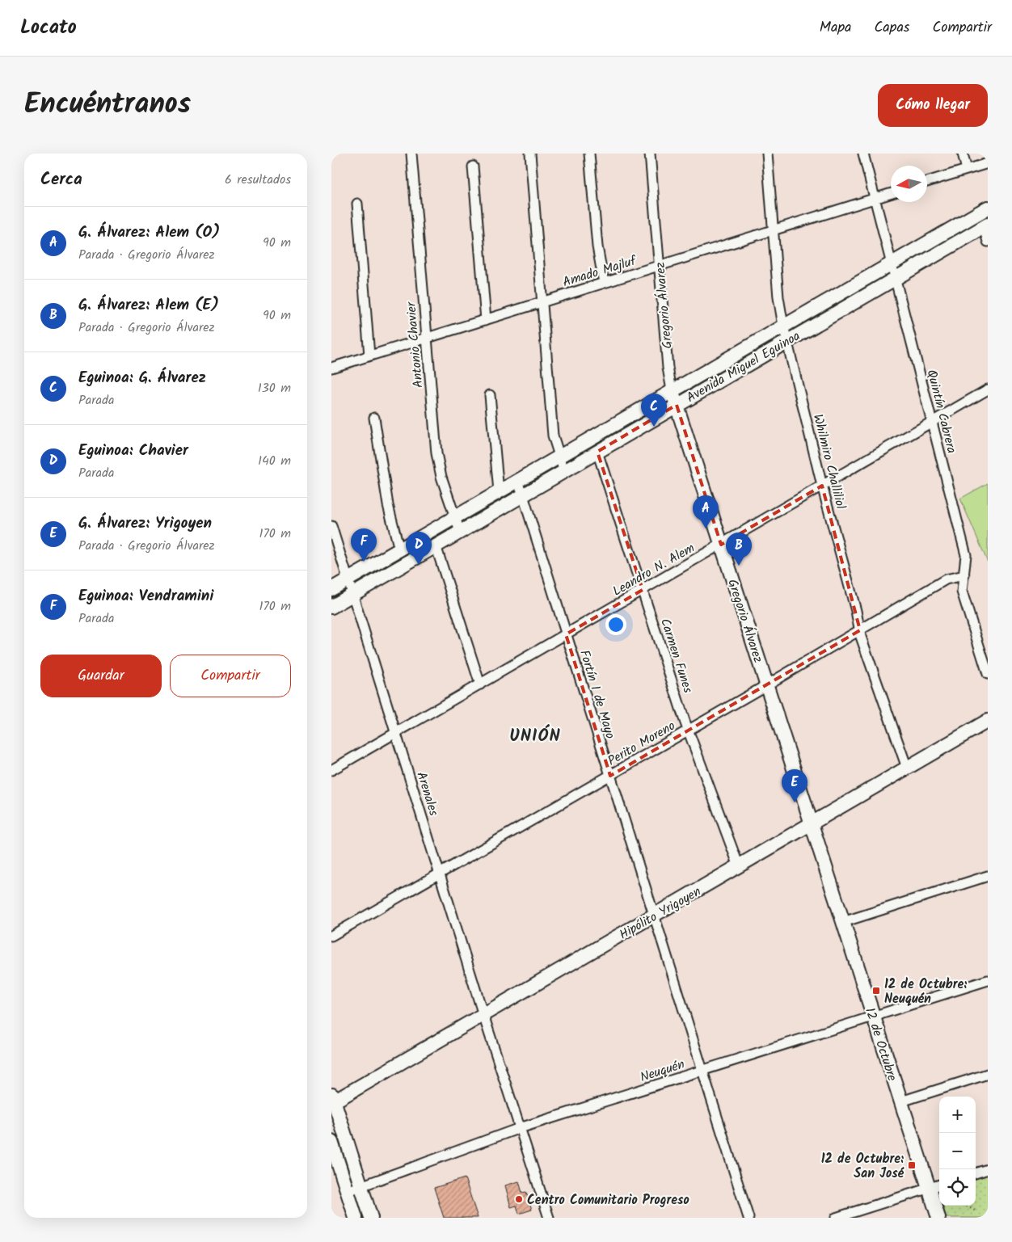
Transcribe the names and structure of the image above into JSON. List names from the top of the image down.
{
  "streets": {
    "main road": [
      "Gregorio Álvarez",
      "Avenida Miguel Eguinoa",
      "Hipólito Yrigoyen",
      "12 de Octubre"
    ],
    "street": [
      "Amado Majluf",
      "Antonio Chavier",
      "Quintín Cabrera",
      "Whilmiro Challiliol",
      "Leandro N. Alem",
      "Carmen Funes",
      "Fortín 1 de Mayo",
      "Perito Moreno",
      "Arenales",
      "Neuquén"
    ]
  },
  "crossings": [
    ["Amado Majluf", "Gregorio Álvarez"],
    ["Amado Majluf", "Antonio Chavier"],
    ["Amado Majluf", "Quintín Cabrera"],
    ["Amado Majluf", "Whilmiro Challiliol"],
    ["Gregorio Álvarez", "Avenida Miguel Eguinoa"],
    ["Gregorio Álvarez", "Leandro N. Alem"],
    ["Gregorio Álvarez", "Perito Moreno"],
    ["Gregorio Álvarez", "Hipólito Yrigoyen"],
    ["Gregorio Álvarez", "12 de Octubre"],
    ["Antonio Chavier", "Avenida Miguel Eguinoa"],
    ["Avenida Miguel Eguinoa", "Quintín Cabrera"],
    ["Avenida Miguel Eguinoa", "Whilmiro Challiliol"],
    ["Avenida Miguel Eguinoa", "Carmen Funes"],
    ["Avenida Miguel Eguinoa", "Fortín 1 de Mayo"],
    ["Avenida Miguel Eguinoa", "Arenales"],
    ["Quintín Cabrera", "Leandro N. Alem"],
    ["Quintín Cabrera", "Perito Moreno"],
    ["Whilmiro Challiliol", "Leandro N. Alem"],
    ["Whilmiro Challiliol", "Perito Moreno"],
    ["Whilmiro Challiliol", "Hipólito Yrigoyen"],
    ["Leandro N. Alem", "Carmen Funes"],
    ["Leandro N. Alem", "Fortín 1 de Mayo"],
    ["Leandro N. Alem", "Arenales"],
    ["Carmen Funes", "Perito Moreno"],
    ["Carmen Funes", "Hipólito Yrigoyen"],
    ["Fortín 1 de Mayo", "Perito Moreno"],
    ["Fortín 1 de Mayo", "Hipólito Yrigoyen"],
    ["Fortín 1 de Mayo", "Neuquén"],
    ["Perito Moreno", "Arenales"],
    ["Arenales", "Hipólito Yrigoyen"],
    ["Arenales", "Neuquén"],
    ["Hipólito Yrigoyen", "12 de Octubre"],
    ["12 de Octubre", "Neuquén"]
  ],
  "districts": ["UNIÓN"],
  "places": {
    "transit": ["12 de Octubre: Neuquén", "12 de Octubre: San José"],
    "other": ["Centro Comunitario Progreso"]
  },
  "north": "left",
  "page": {
    "header": "Locato",
    "nav": ["Mapa", "Capas", "Compartir"],
    "title": "Encuéntranos",
    "buttons": [
      "Cómo llegar",
      ["Guardar", "Compartir"]
    ],
    "heading": ["Cerca", "6 resultados"],
    "list": [
      {
        "mark": "A",
        "name": "G. Álvarez: Alem (O)",
        "note": "Parada · Gregorio Álvarez",
        "value": "90 m"
      },
      {
        "mark": "B",
        "name": "G. Álvarez: Alem (E)",
        "note": "Parada · Gregorio Álvarez",
        "value": "90 m"
      },
      {
        "mark": "C",
        "name": "Eguinoa: G. Álvarez",
        "note": "Parada",
        "value": "130 m"
      },
      {
        "mark": "D",
        "name": "Eguinoa: Chavier",
        "note": "Parada",
        "value": "140 m"
      },
      {
        "mark": "E",
        "name": "G. Álvarez: Yrigoyen",
        "note": "Parada · Gregorio Álvarez",
        "value": "170 m"
      },
      {
        "mark": "F",
        "name": "Eguinoa: Vendramini",
        "note": "Parada",
        "value": "170 m"
      }
    ],
    "pins": [
      "C",
      "A",
      "F",
      "D",
      "B",
      "E"
    ],
    "map_buttons": ["+", "−"]
  }
}
